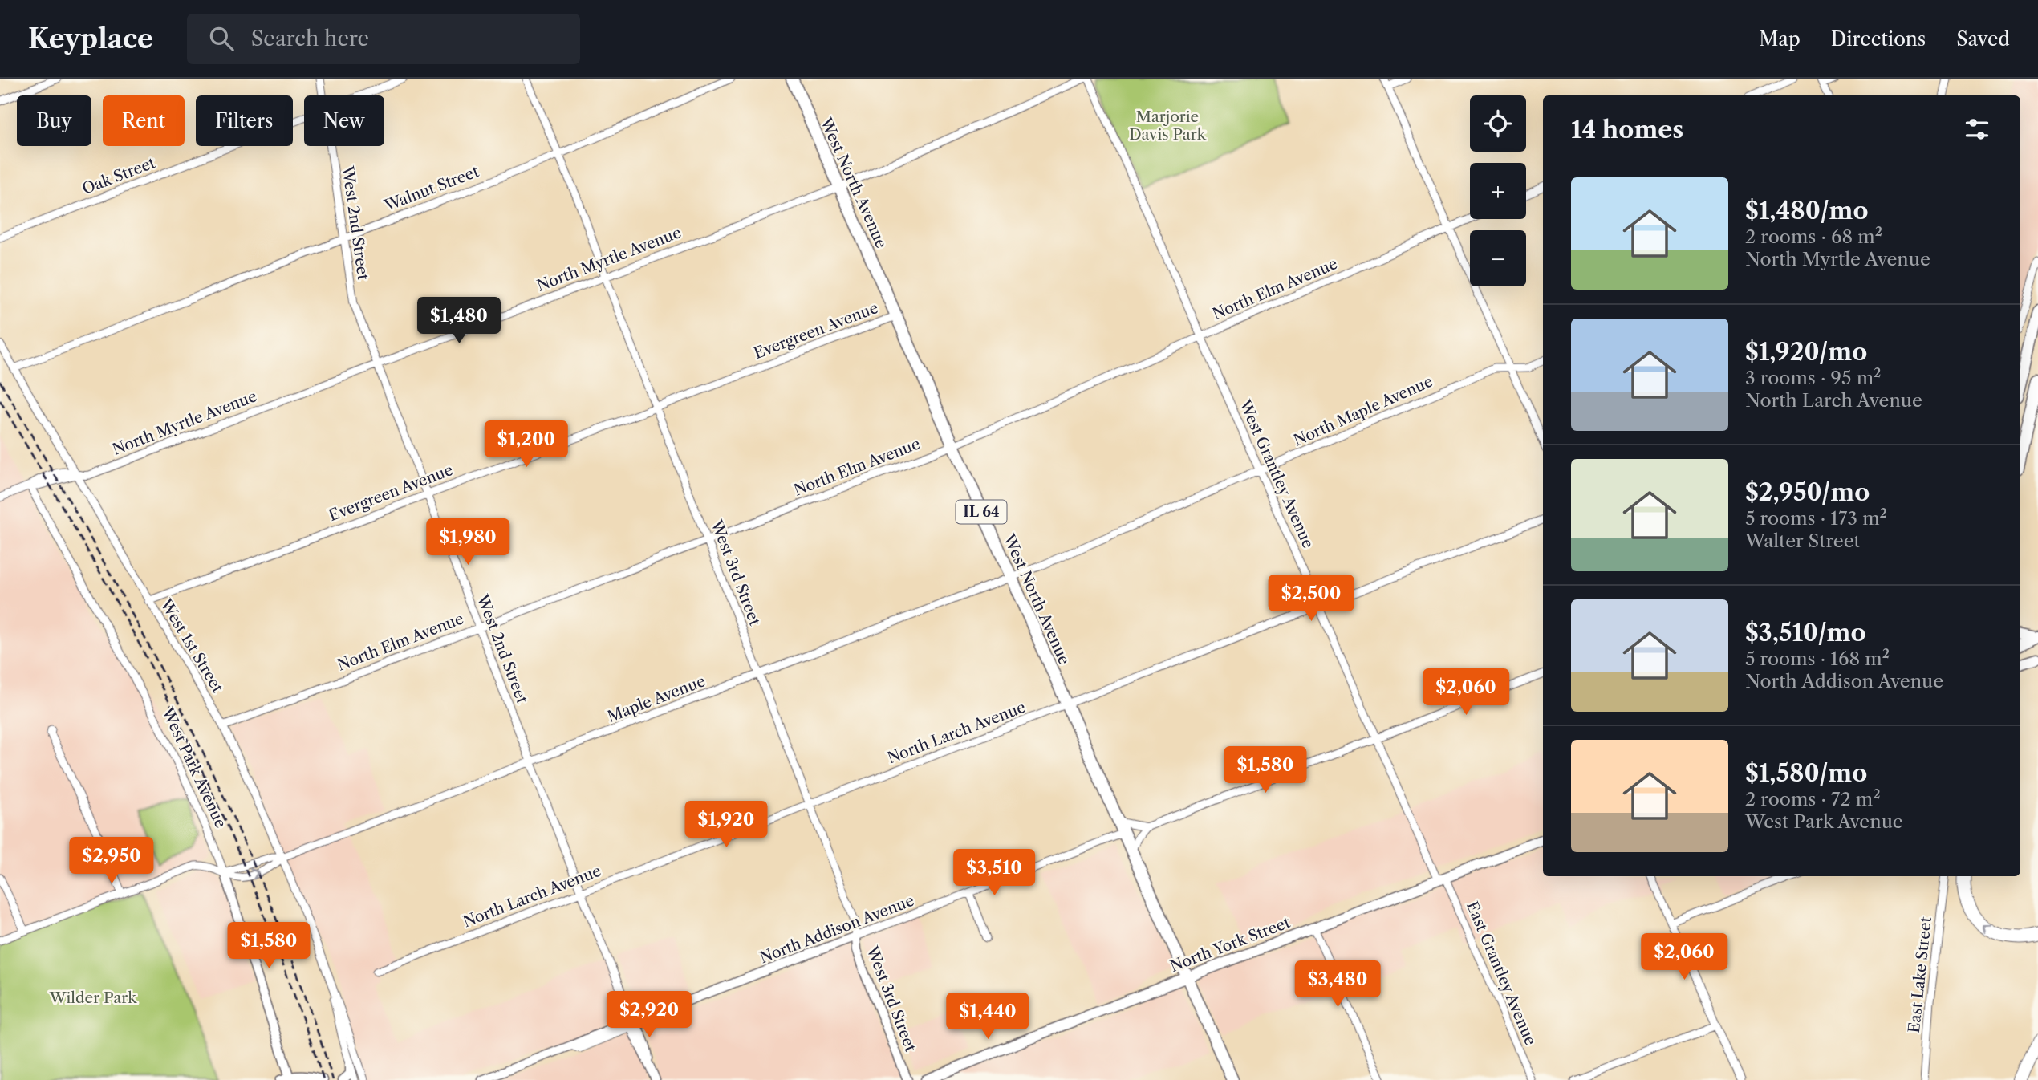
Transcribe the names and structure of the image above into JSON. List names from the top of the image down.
{
  "streets": {
    "main road": ["West North Avenue", "IL 64", "North York Street"],
    "street": [
      "Oak Street",
      "Walnut Street",
      "West 2nd Street",
      "North Myrtle Avenue",
      "North Elm Avenue",
      "Evergreen Avenue",
      "North Maple Avenue",
      "West Grantley Avenue",
      "West 3rd Street",
      "West 1st Street",
      "Maple Avenue",
      "North Larch Avenue",
      "West Park Avenue",
      "North Addison Avenue",
      "East Grantley Avenue",
      "East Lake Street"
    ]
  },
  "crossings": [
    ["West North Avenue", "North Myrtle Avenue"],
    ["West North Avenue", "North Elm Avenue"],
    ["West North Avenue", "Evergreen Avenue"],
    ["West North Avenue", "IL 64"],
    ["West North Avenue", "Maple Avenue"],
    ["West North Avenue", "North Larch Avenue"],
    ["West North Avenue", "North Addison Avenue"],
    ["West North Avenue", "North York Street"],
    ["Walnut Street", "West 2nd Street"],
    ["Walnut Street", "West 3rd Street"],
    ["Walnut Street", "West 1st Street"],
    ["West 2nd Street", "North Myrtle Avenue"],
    ["West 2nd Street", "North Elm Avenue"],
    ["West 2nd Street", "Evergreen Avenue"],
    ["West 2nd Street", "Maple Avenue"],
    ["West 2nd Street", "North Larch Avenue"],
    ["West 2nd Street", "North Addison Avenue"],
    ["North Myrtle Avenue", "West 3rd Street"],
    ["North Myrtle Avenue", "West 1st Street"],
    ["North Myrtle Avenue", "West Park Avenue"],
    ["North Elm Avenue", "West Grantley Avenue"],
    ["North Elm Avenue", "West 3rd Street"],
    ["North Elm Avenue", "West 1st Street"],
    ["Evergreen Avenue", "West 3rd Street"],
    ["Evergreen Avenue", "West 1st Street"],
    ["North Maple Avenue", "West Grantley Avenue"],
    ["North Maple Avenue", "Maple Avenue"],
    ["West Grantley Avenue", "North Larch Avenue"],
    ["West Grantley Avenue", "North York Street"],
    ["West Grantley Avenue", "East Grantley Avenue"],
    ["IL 64", "North York Street"],
    ["West 3rd Street", "Maple Avenue"],
    ["West 3rd Street", "North Larch Avenue"],
    ["West 3rd Street", "North Addison Avenue"],
    ["West 1st Street", "Maple Avenue"],
    ["Maple Avenue", "West Park Avenue"],
    ["North York Street", "East Grantley Avenue"]
  ],
  "parks": ["Marjorie Davis Park", "Wilder Park"],
  "page": {
    "header": "Keyplace",
    "search": "Search here",
    "nav": ["Map", "Directions", "Saved"],
    "map_buttons": ["+", "−"],
    "chip": [
      "Buy",
      "Rent",
      "Filters",
      "New"
    ],
    "heading": "14 homes",
    "list": [
      {
        "name": "$1,480/mo",
        "note": "2 rooms · 68 m² · North Myrtle Avenue"
      },
      {
        "name": "$1,920/mo",
        "note": "3 rooms · 95 m² · North Larch Avenue"
      },
      {
        "name": "$2,950/mo",
        "note": "5 rooms · 173 m² · Walter Street"
      },
      {
        "name": "$3,510/mo",
        "note": "5 rooms · 168 m² · North Addison Avenue"
      },
      {
        "name": "$1,580/mo",
        "note": "2 rooms · 72 m² · West Park Avenue"
      }
    ],
    "price": [
      "$1,480",
      "$1,200",
      "$1,980",
      "$2,500",
      "$2,060",
      "$1,580",
      "$1,920",
      "$2,950",
      "$3,510",
      "$1,580",
      "$2,060",
      "$3,480",
      "$2,920",
      "$1,440"
    ]
  }
}
